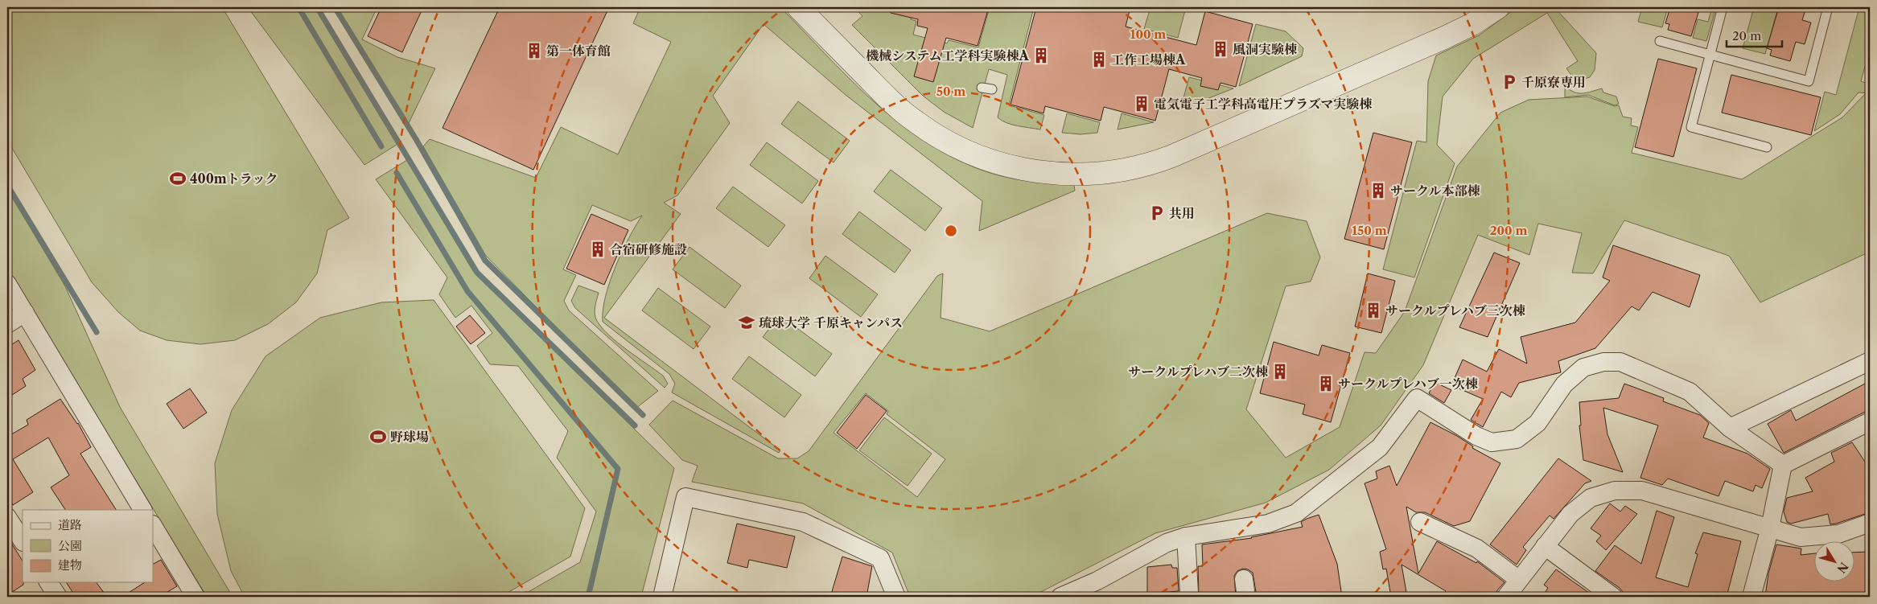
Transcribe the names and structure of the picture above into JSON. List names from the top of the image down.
{
  "places": {
    "building": [
      "風洞実験棟",
      "第一体育館",
      "機械システム工学科実験棟A",
      "工作工場棟A",
      "電気電子工学科高電圧プラズマ実験棟",
      "サークル本部棟",
      "合宿研修施設",
      "サークルプレハブ三次棟",
      "サークルプレハブ二次棟",
      "サークルプレハブ一次棟"
    ],
    "parking": ["千原寮専用", "共用"],
    "sports": ["400mトラック", "野球場"],
    "school or university": ["琉球大学 千原キャンパス"]
  },
  "legend": ["道路", "公園", "建物"],
  "scale_bar": "20 m",
  "north": "bottom right",
  "rings": [
    "100 m",
    "50 m",
    "150 m",
    "200 m"
  ]
}
